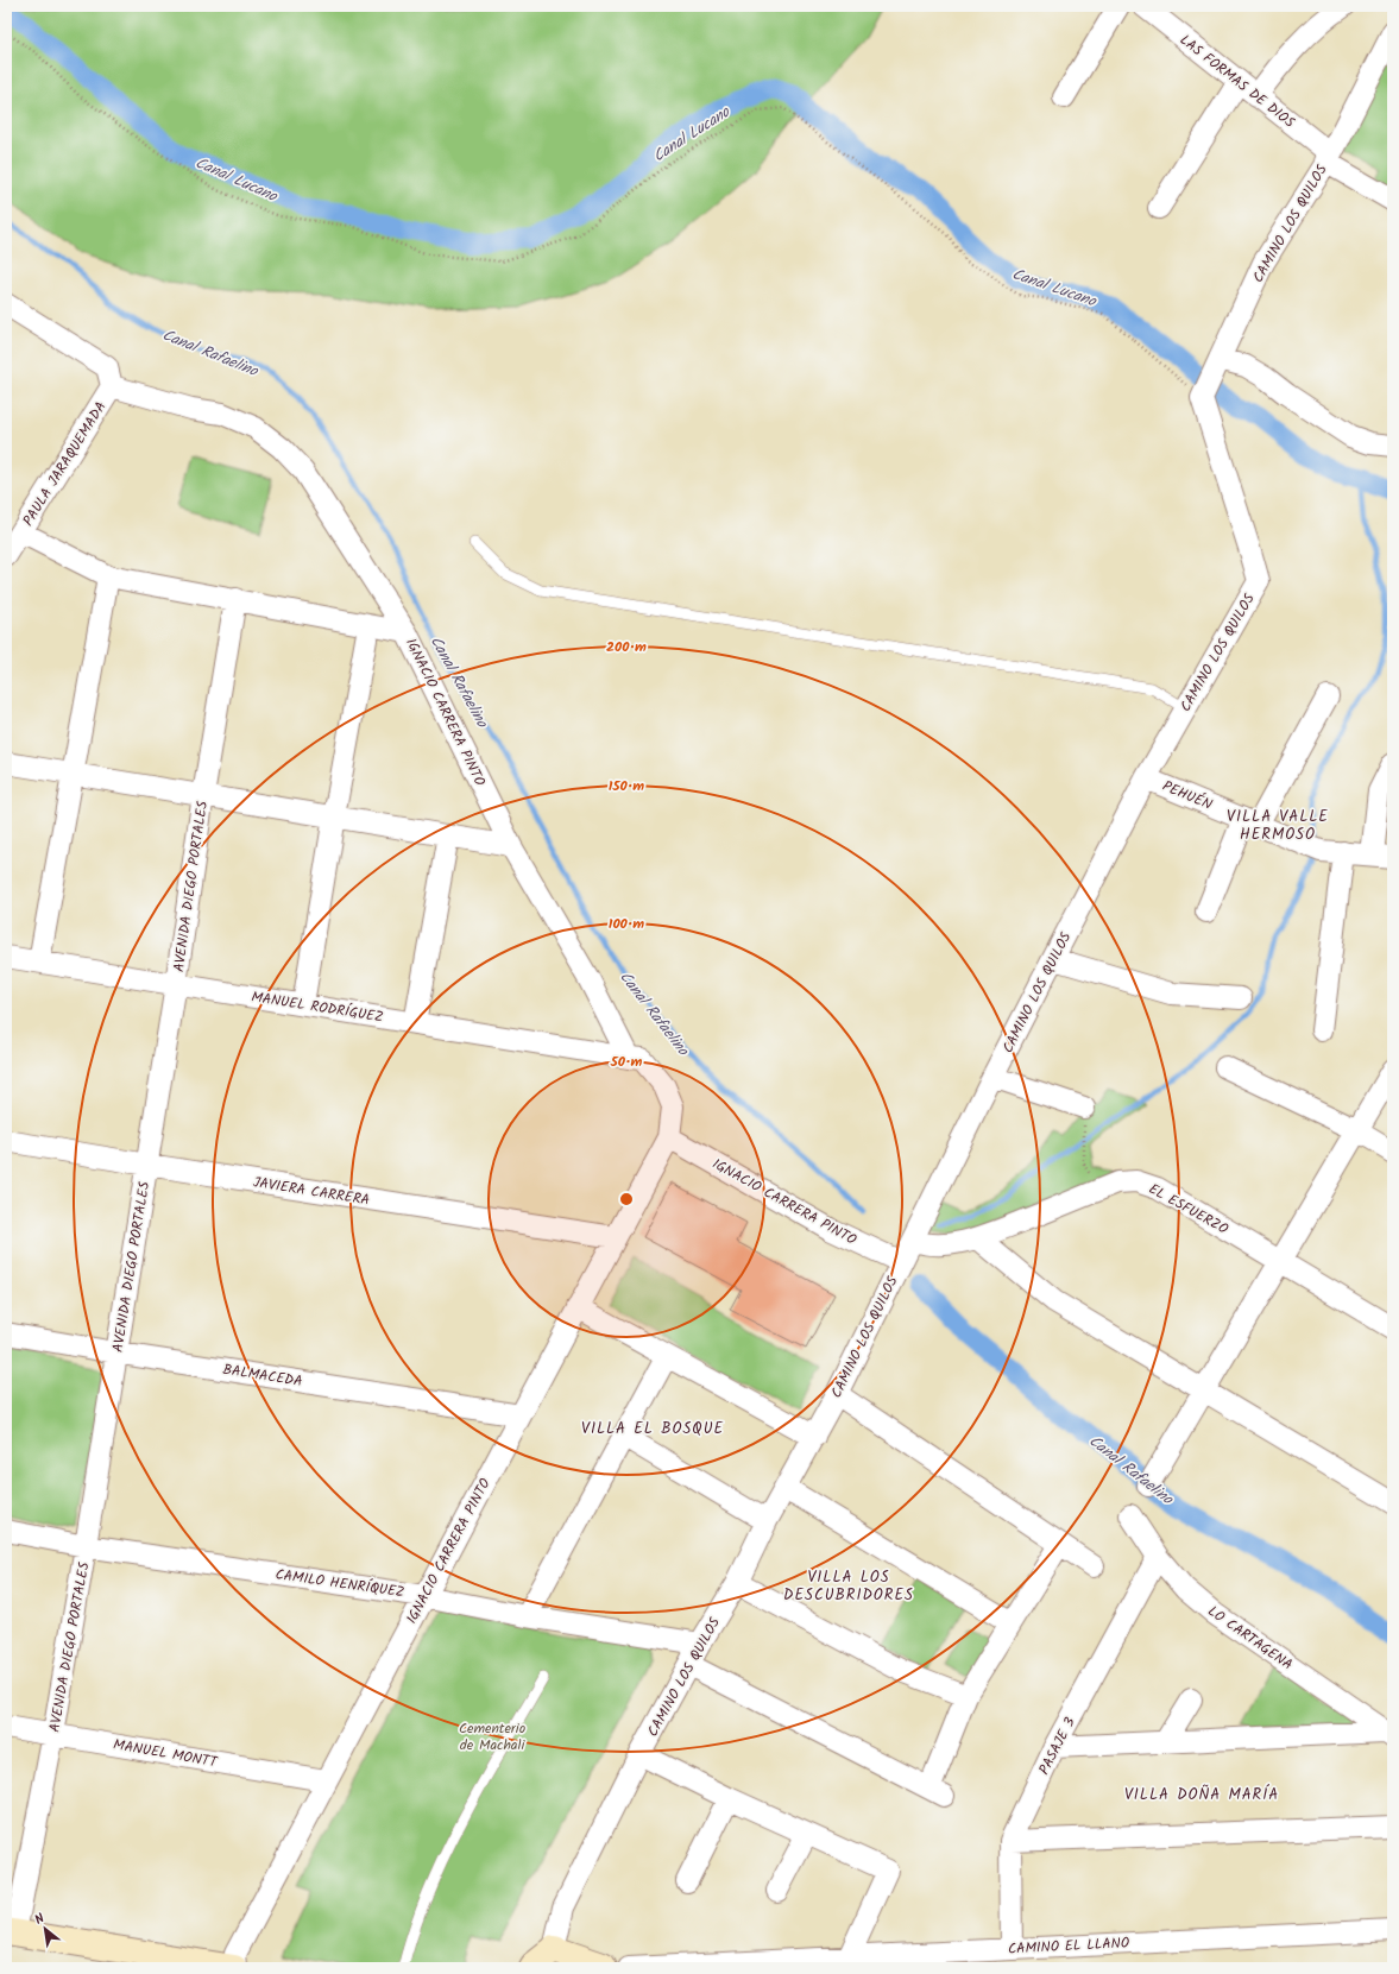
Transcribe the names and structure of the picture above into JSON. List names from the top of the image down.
{
  "streets": {
    "street": [
      "LAS FORMAS DE DIOS",
      "CAMINO LOS QUILOS",
      "PAULA JARAQUEMADA",
      "IGNACIO CARRERA PINTO",
      "PEHUÉN",
      "AVENIDA DIEGO PORTALES",
      "MANUEL RODRÍGUEZ",
      "JAVIERA CARRERA",
      "EL ESFUERZO",
      "BALMACEDA",
      "CAMILO HENRÍQUEZ",
      "LO CARTAGENA",
      "PASAJE 3",
      "MANUEL MONTT",
      "CAMINO EL LLANO"
    ]
  },
  "crossings": [
    ["LAS FORMAS DE DIOS", "CAMINO LOS QUILOS"],
    ["CAMINO LOS QUILOS", "IGNACIO CARRERA PINTO"],
    ["CAMINO LOS QUILOS", "PEHUÉN"],
    ["CAMINO LOS QUILOS", "EL ESFUERZO"],
    ["CAMINO LOS QUILOS", "CAMILO HENRÍQUEZ"],
    ["PAULA JARAQUEMADA", "IGNACIO CARRERA PINTO"],
    ["IGNACIO CARRERA PINTO", "MANUEL RODRÍGUEZ"],
    ["IGNACIO CARRERA PINTO", "JAVIERA CARRERA"],
    ["IGNACIO CARRERA PINTO", "BALMACEDA"],
    ["IGNACIO CARRERA PINTO", "CAMILO HENRÍQUEZ"],
    ["IGNACIO CARRERA PINTO", "MANUEL MONTT"],
    ["AVENIDA DIEGO PORTALES", "MANUEL RODRÍGUEZ"],
    ["AVENIDA DIEGO PORTALES", "JAVIERA CARRERA"],
    ["AVENIDA DIEGO PORTALES", "BALMACEDA"],
    ["AVENIDA DIEGO PORTALES", "CAMILO HENRÍQUEZ"],
    ["AVENIDA DIEGO PORTALES", "MANUEL MONTT"],
    ["LO CARTAGENA", "PASAJE 3"],
    ["PASAJE 3", "CAMINO EL LLANO"]
  ],
  "districts": [
    "VILLA VALLE HERMOSO",
    "VILLA EL BOSQUE",
    "VILLA LOS DESCUBRIDORES",
    "VILLA DOÑA MARÍA"
  ],
  "water": ["Canal Lucano", "Canal Rafaelino"],
  "parks": ["Cementerio de Machali"],
  "north": "top left",
  "rings": [
    "200 m",
    "150 m",
    "100 m",
    "50 m"
  ]
}
